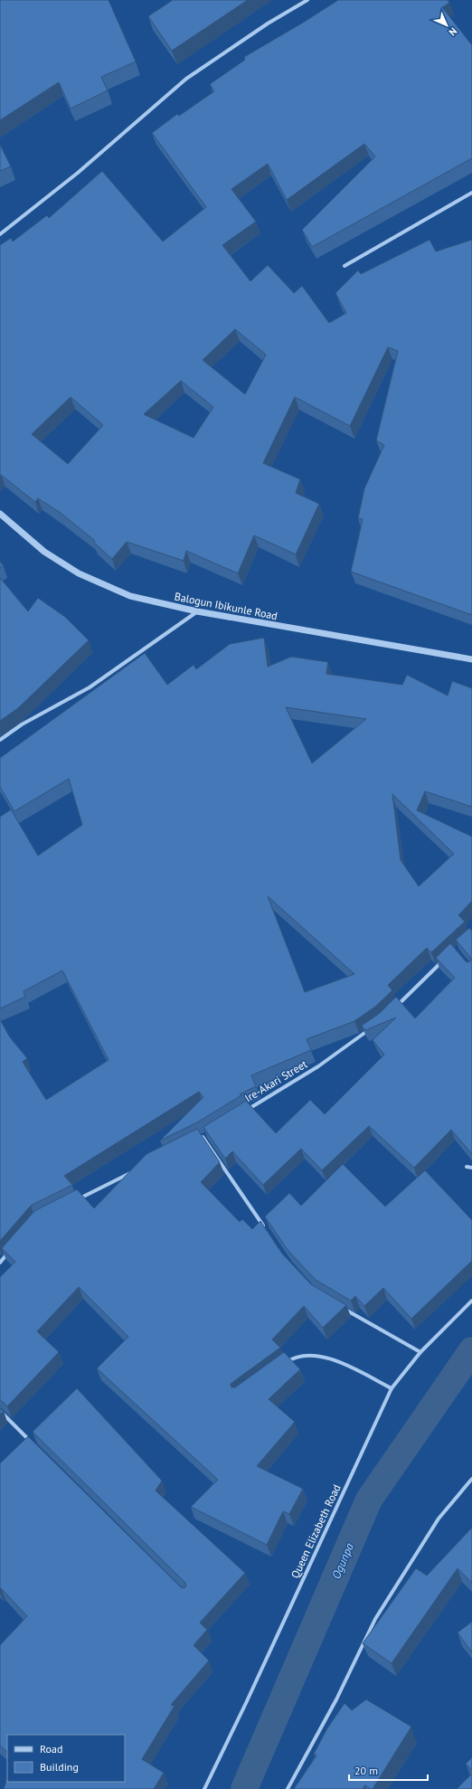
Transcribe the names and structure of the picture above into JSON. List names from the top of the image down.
{
  "streets": {
    "street": ["Balogun Ibikunle Road", "Ire-Akari Street", "Queen Elizabeth Road"]
  },
  "water": ["Ogunpa"],
  "legend": ["Road", "Building"],
  "scale_bar": "20 m",
  "north": "bottom right"
}
